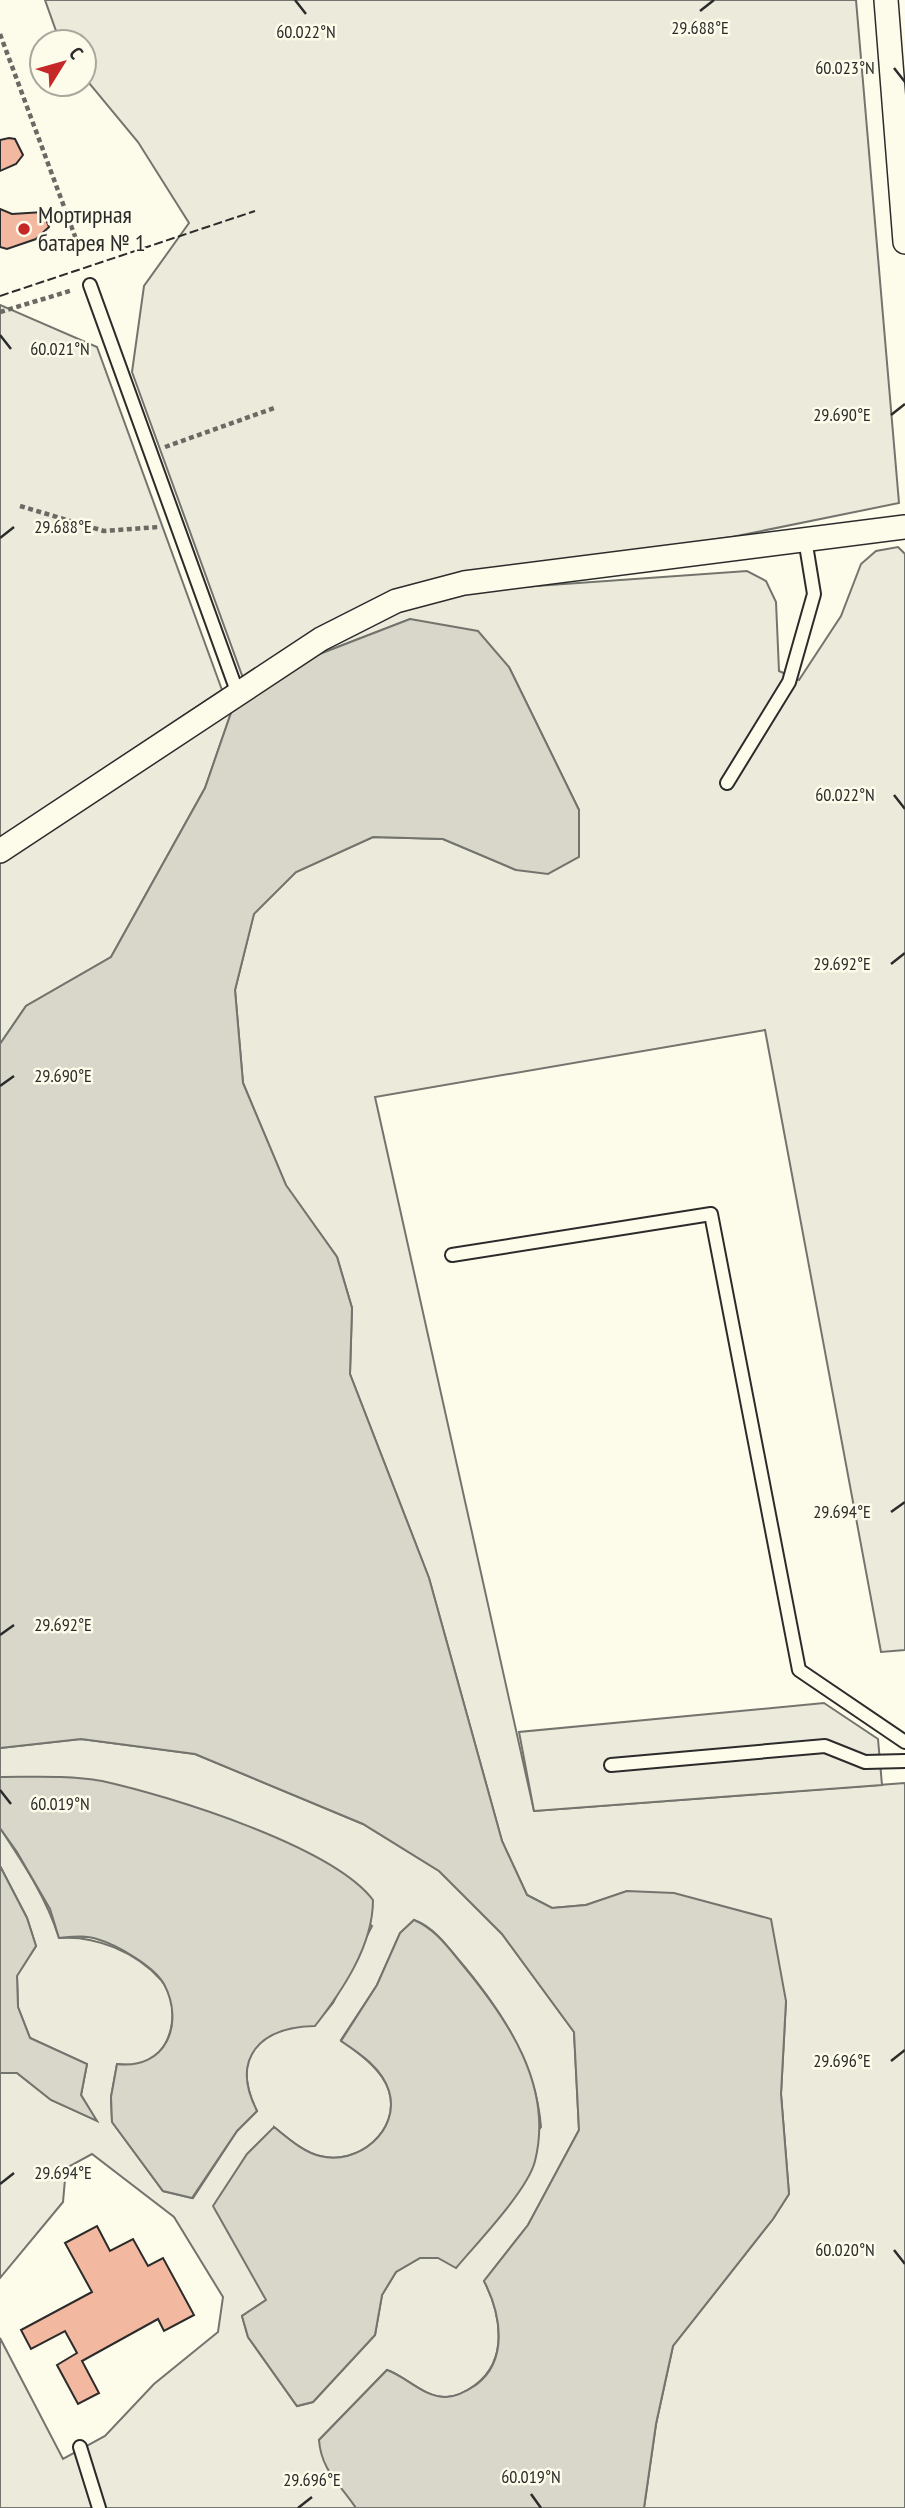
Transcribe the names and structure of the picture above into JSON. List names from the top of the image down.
{
  "places": ["Мортирная батарея № 1"],
  "north": "top right",
  "coordinates": [
    "29.688°E",
    "60.022°N",
    "60.023°N",
    "60.021°N",
    "29.690°E",
    "29.692°E",
    "29.694°E",
    "60.019°N",
    "29.696°E",
    "60.020°N"
  ]
}
